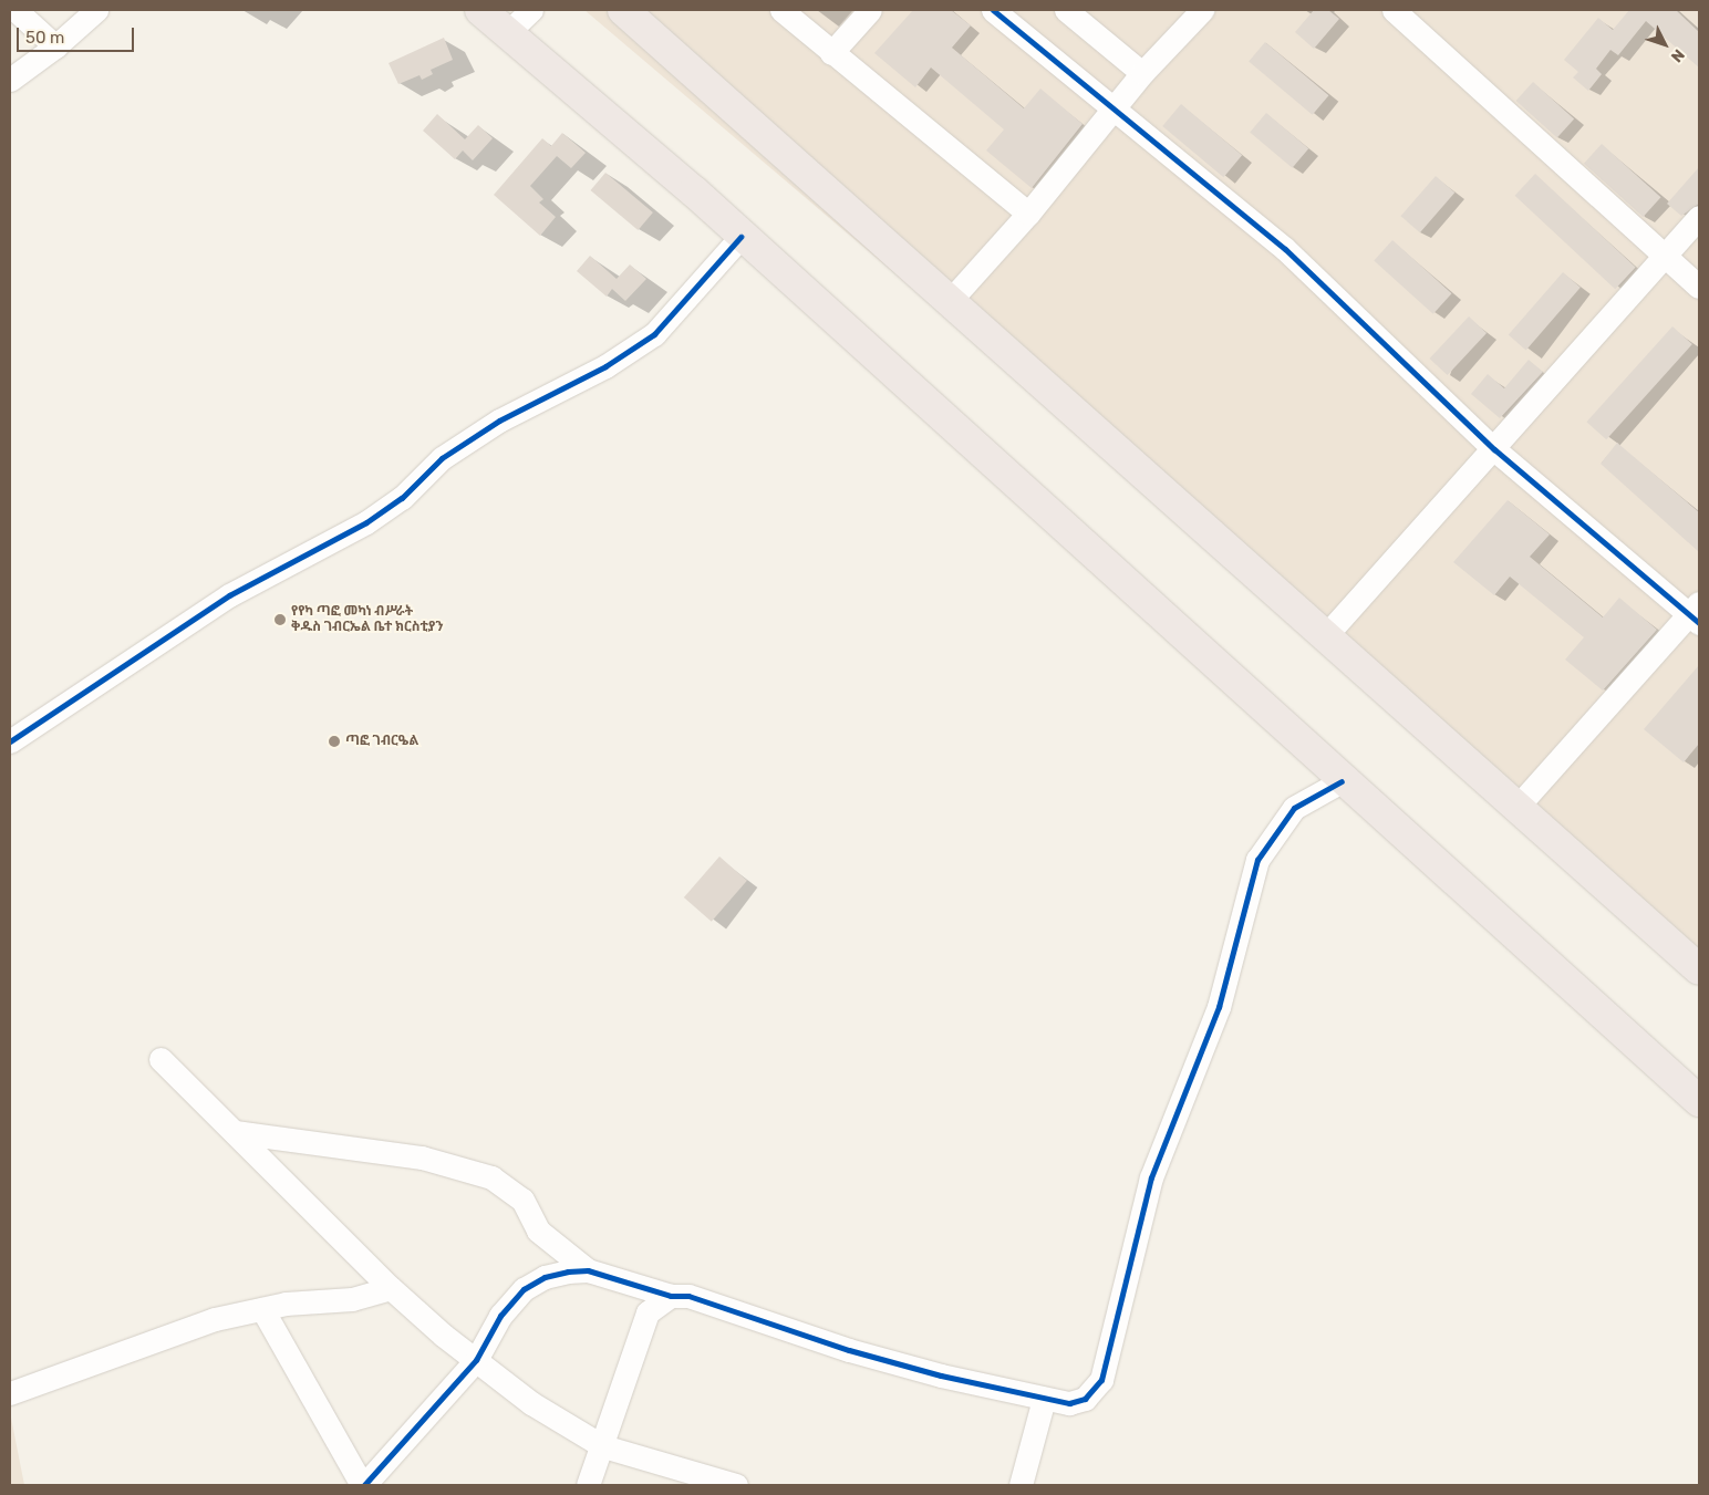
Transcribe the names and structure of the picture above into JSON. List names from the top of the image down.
{
  "places": ["የየካ ጣፎ መካነ ብሥራት ቅዱስ ገብርኤል ቤተ ክርስቲያን", "ጣፎ ገብርዔል"],
  "scale_bar": "50 m",
  "north": "bottom right"
}
